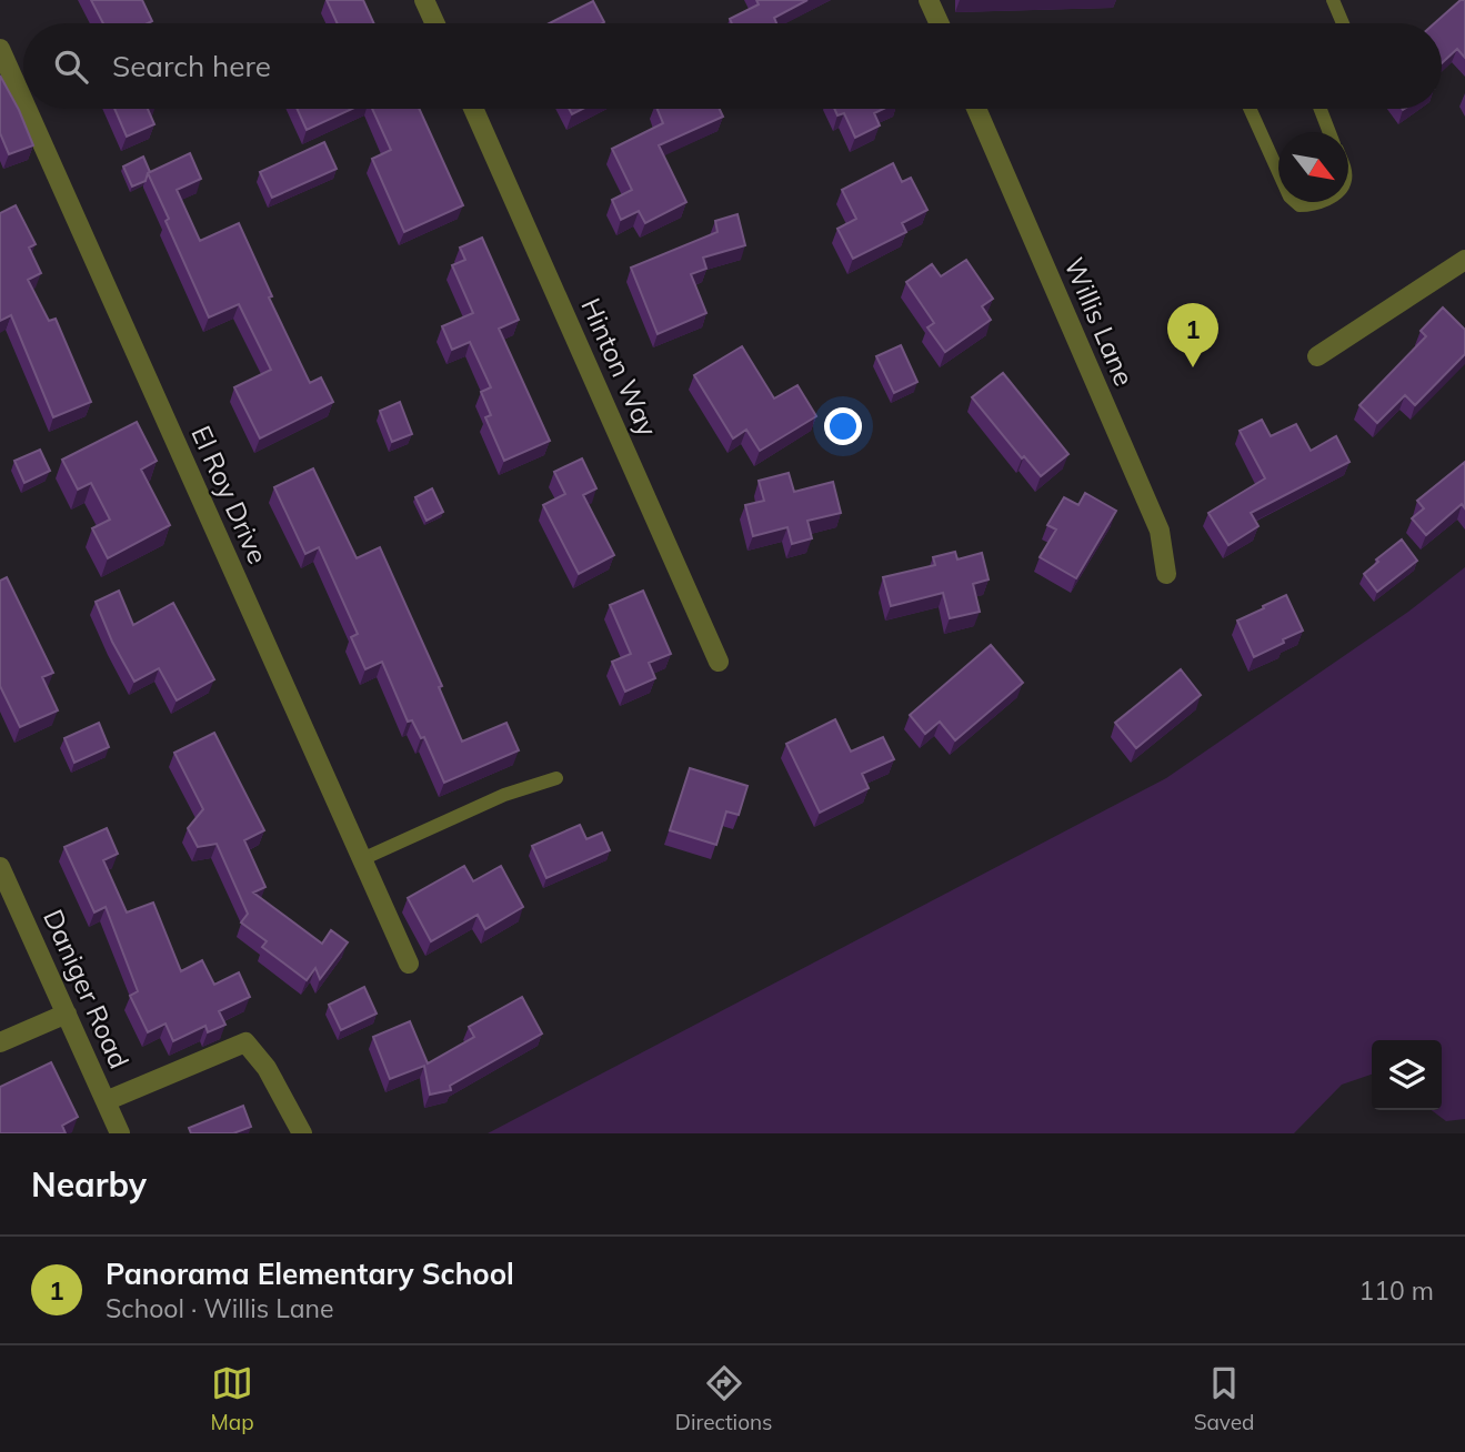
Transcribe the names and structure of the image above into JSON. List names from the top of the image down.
{
  "streets": {
    "street": [
      "Willis Lane",
      "Hinton Way",
      "El Roy Drive",
      "Daniger Road"
    ]
  },
  "north": "bottom right",
  "page": {
    "search": "Search here",
    "pins": "1",
    "heading": "Nearby",
    "list": [
      {
        "mark": "1",
        "name": "Panorama Elementary School",
        "note": "School · Willis Lane",
        "value": "110 m"
      }
    ],
    "nav": ["Map", "Directions", "Saved"]
  }
}
